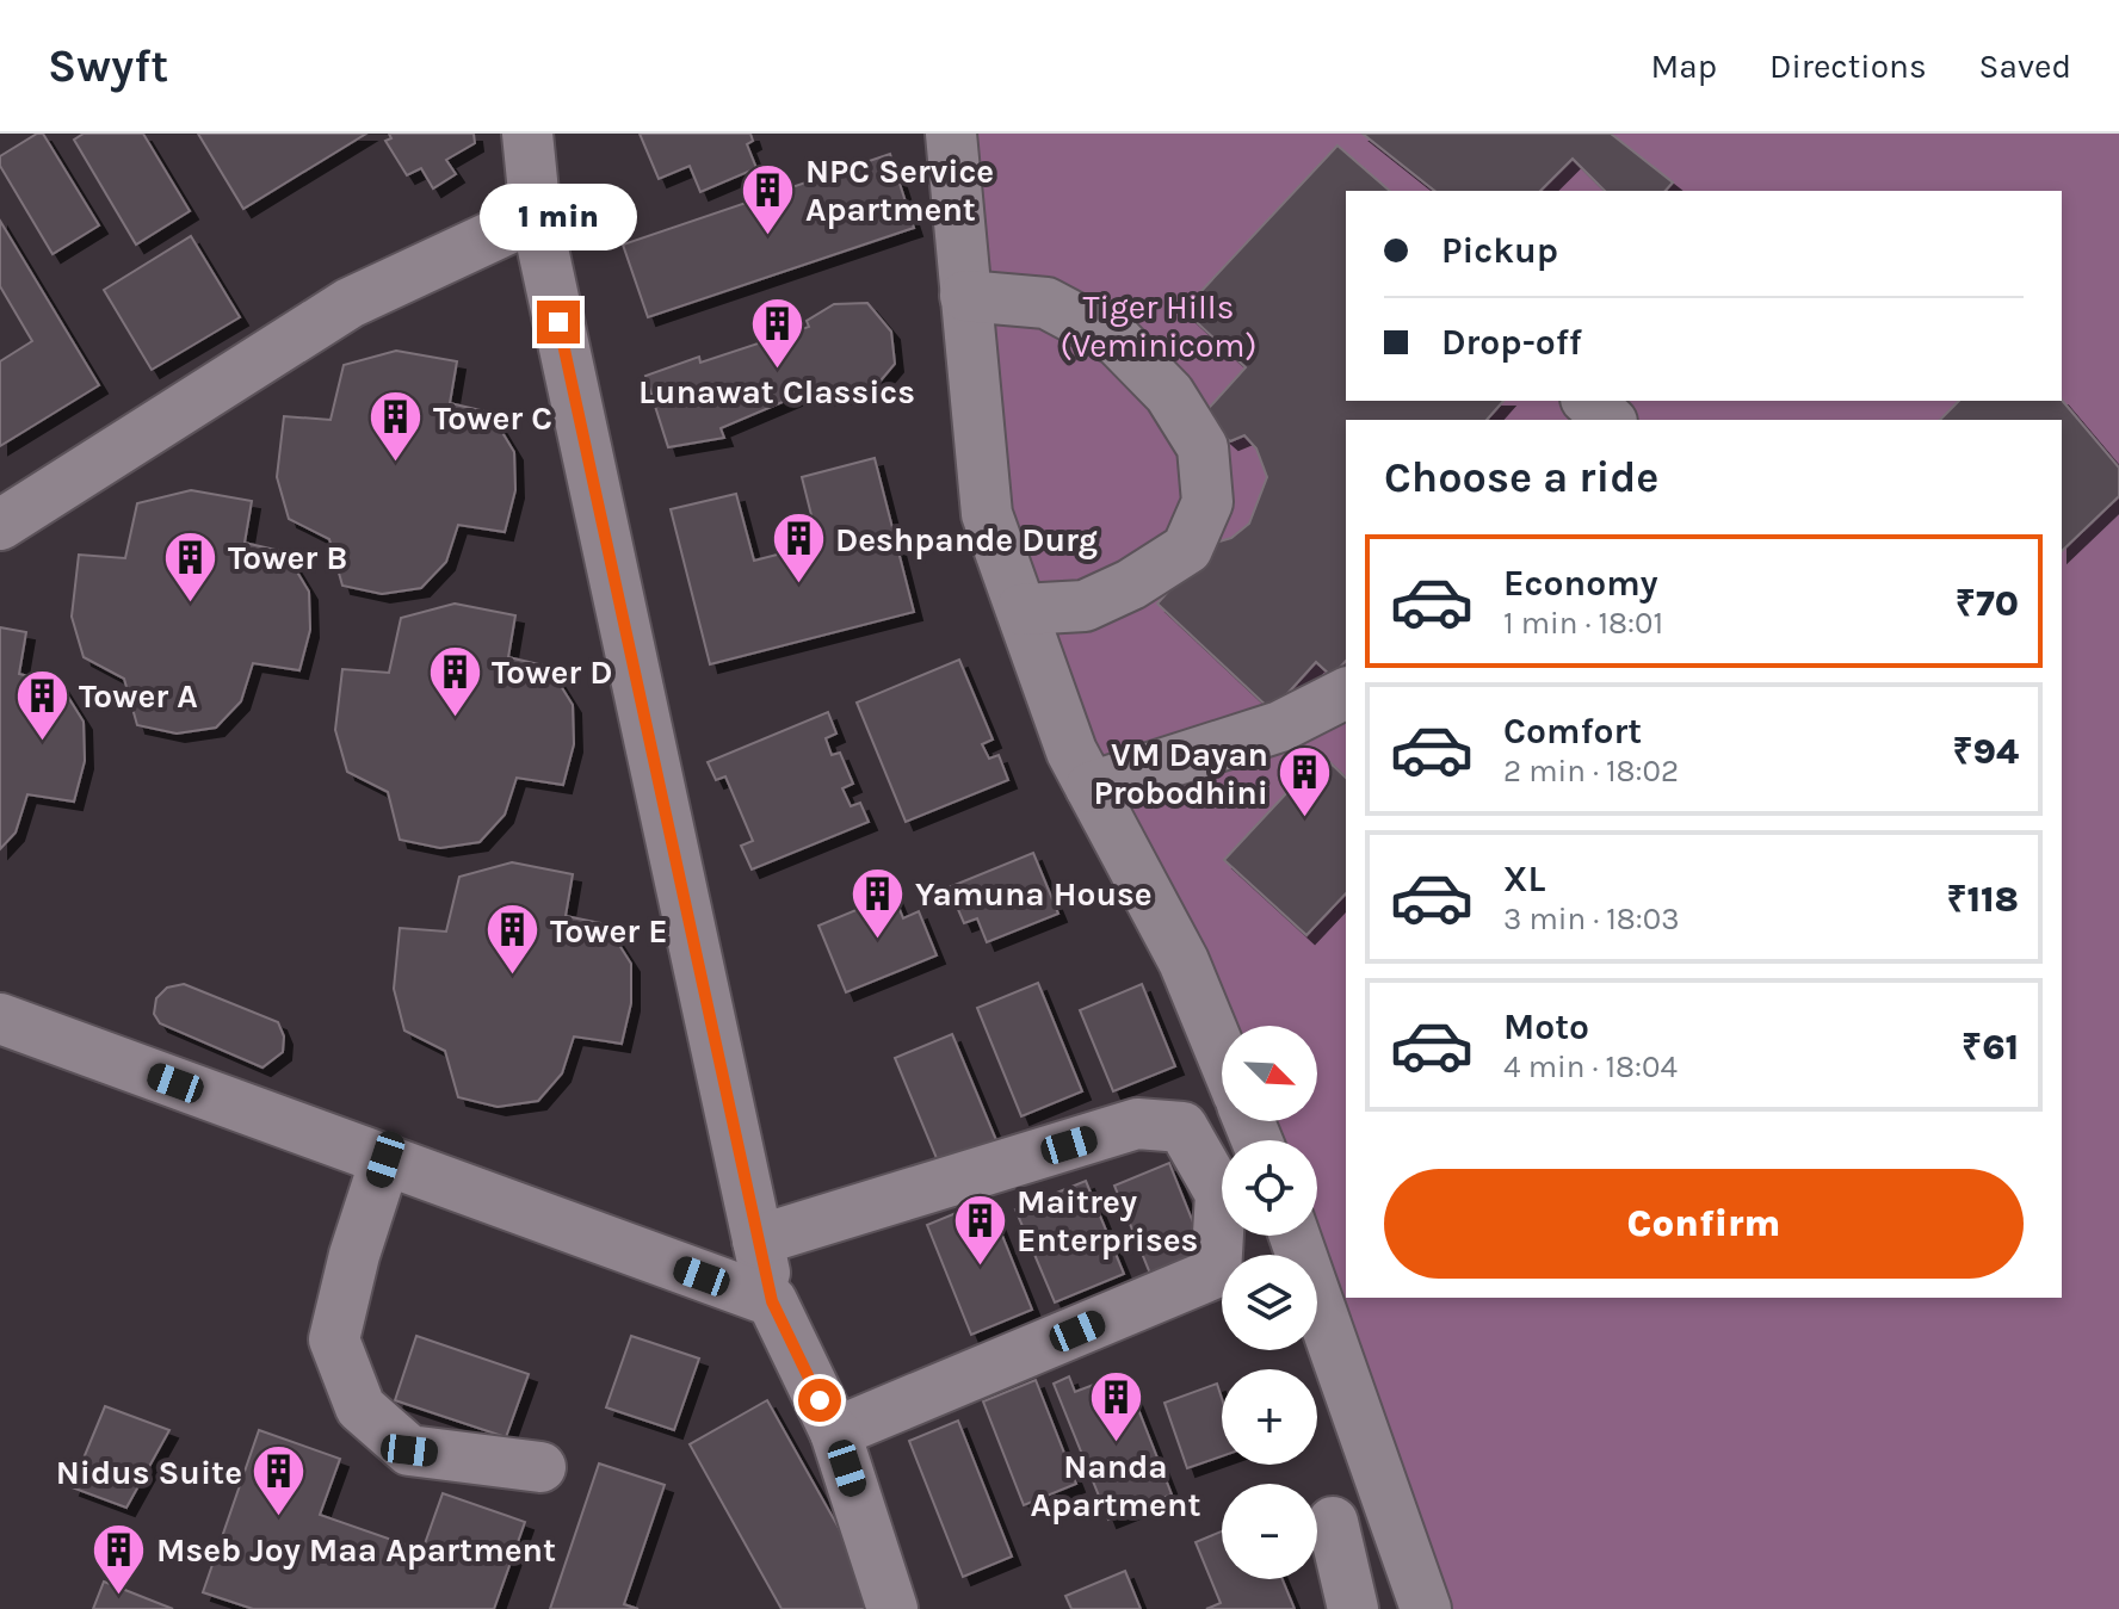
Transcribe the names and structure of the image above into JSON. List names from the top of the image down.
{
  "parks": ["Tiger Hills (Veminicom)"],
  "places": {
    "building": [
      "NPC Service Apartment",
      "Lunawat Classics",
      "Tower C",
      "Deshpande Durg",
      "Tower B",
      "Tower D",
      "Tower A",
      "VM Dayan Probodhini",
      "Yamuna House",
      "Tower E",
      "Maitrey Enterprises",
      "Nanda Apartment",
      "Nidus Suite",
      "Mseb Joy Maa Apartment"
    ]
  },
  "north": "bottom right",
  "page": {
    "header": "Swyft",
    "nav": ["Map", "Directions", "Saved"],
    "bubble": "1 min",
    "banner": ["Pickup", "Drop-off"],
    "heading": "Choose a ride",
    "list": [
      {
        "name": "Economy",
        "note": "1 min · 18:01",
        "value": "₹70"
      },
      {
        "name": "Comfort",
        "note": "2 min · 18:02",
        "value": "₹94"
      },
      {
        "name": "XL",
        "note": "3 min · 18:03",
        "value": "₹118"
      },
      {
        "name": "Moto",
        "note": "4 min · 18:04",
        "value": "₹61"
      }
    ],
    "map_buttons": ["+", "−"],
    "buttons": "Confirm"
  }
}
